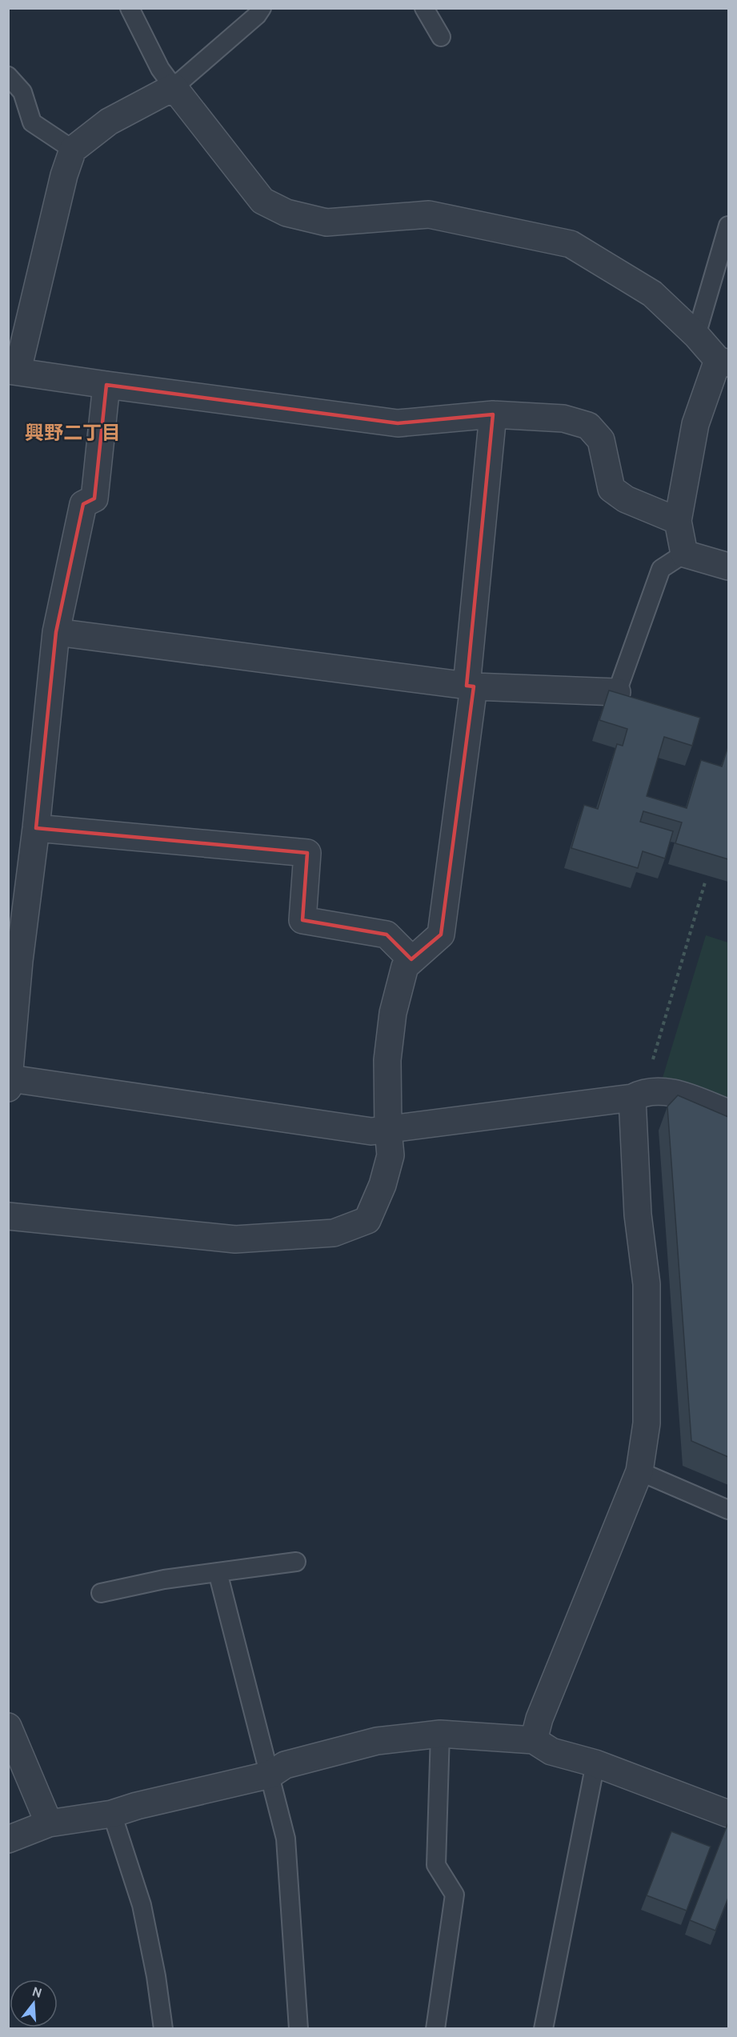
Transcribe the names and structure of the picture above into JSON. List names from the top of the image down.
{
  "districts": ["興野二丁目"],
  "north": "top"
}
